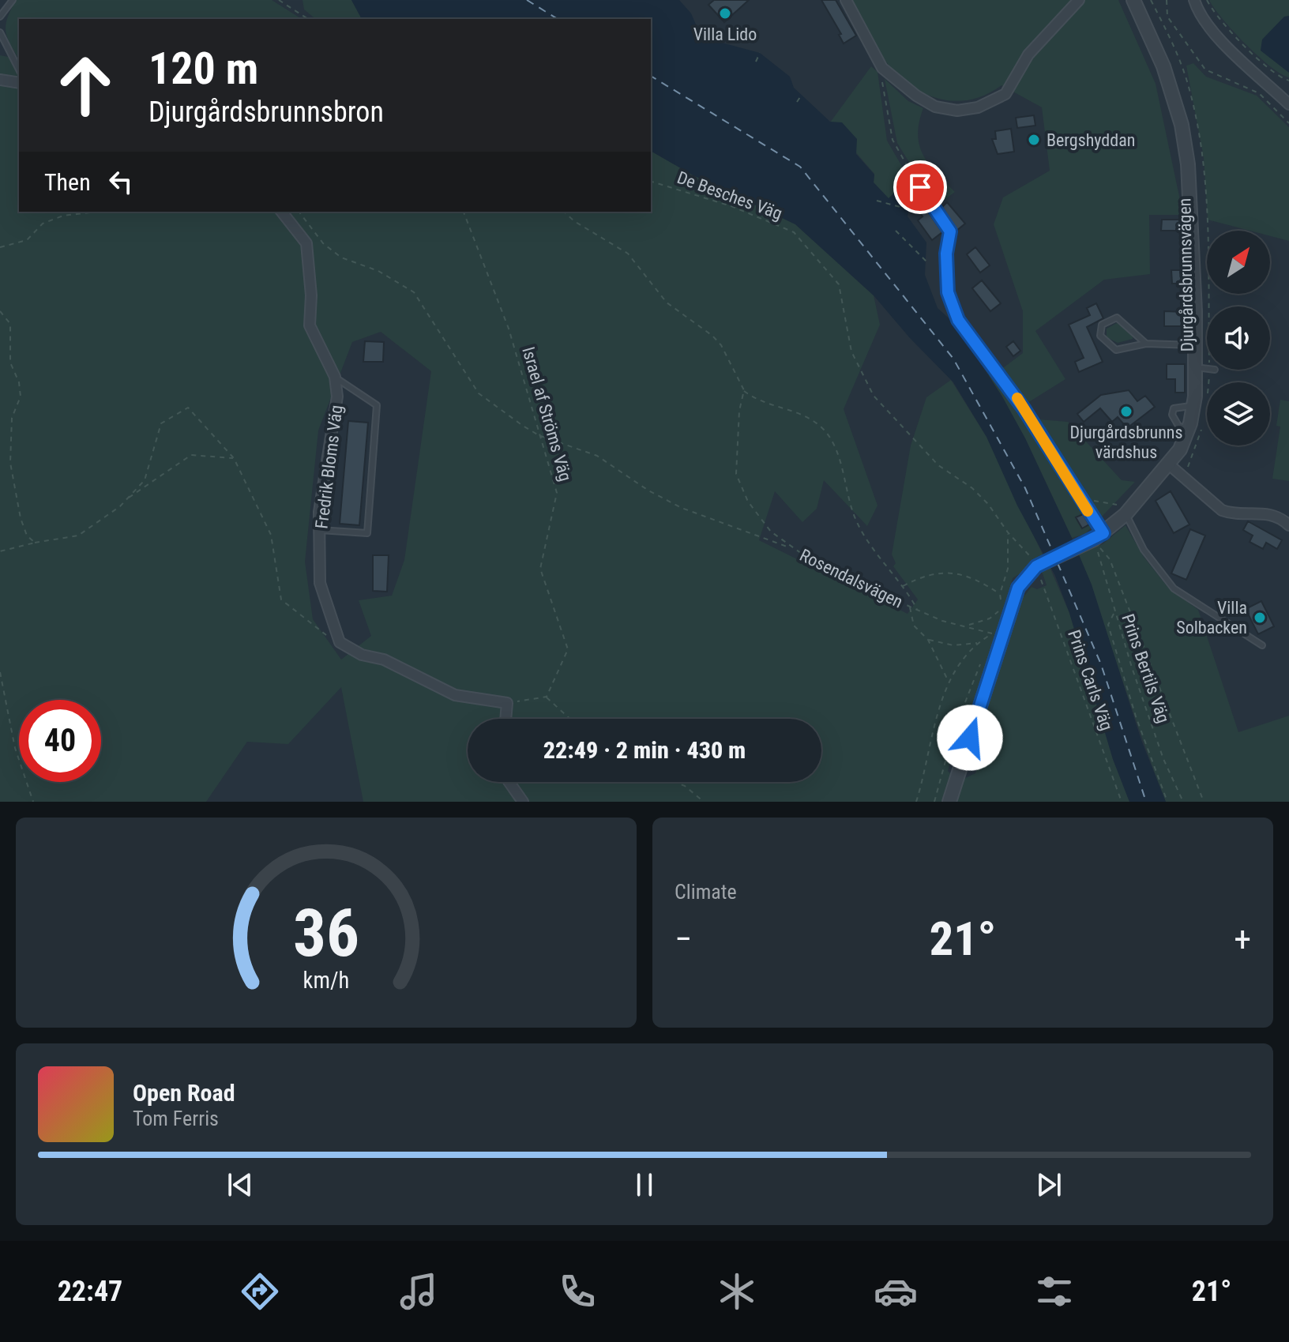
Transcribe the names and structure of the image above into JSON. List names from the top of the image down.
{
  "streets": {
    "street": ["Djurgårdsbrunnsvägen", "Fredrik Bloms Väg"],
    "path": [
      "De Besches Väg",
      "Israel af Ströms Väg",
      "Rosendalsvägen",
      "Prins Bertils Väg",
      "Prins Carls Väg"
    ]
  },
  "crossings": [
    ["De Besches Väg", "Djurgårdsbrunnsvägen"],
    ["De Besches Väg", "Prins Carls Väg"],
    ["Djurgårdsbrunnsvägen", "Prins Bertils Väg"],
    ["Djurgårdsbrunnsvägen", "Prins Carls Väg"]
  ],
  "places": [
    "Villa Lido",
    "Bergshyddan",
    "Djurgårdsbrunns värdshus",
    "Villa Solbacken"
  ],
  "north": "top right",
  "page": {
    "turn": ["120 m", "Djurgårdsbrunnsbron"],
    "then": "Then",
    "limit": "40",
    "trip": "22:49 · 2 min · 430 m",
    "tile": "Climate",
    "heat": ["−", "21°", "+"],
    "song": ["Open Road", "Tom Ferris"],
    "tabs": ["22:47", "21°"],
    "gauge": ["36", "km/h"]
  }
}
